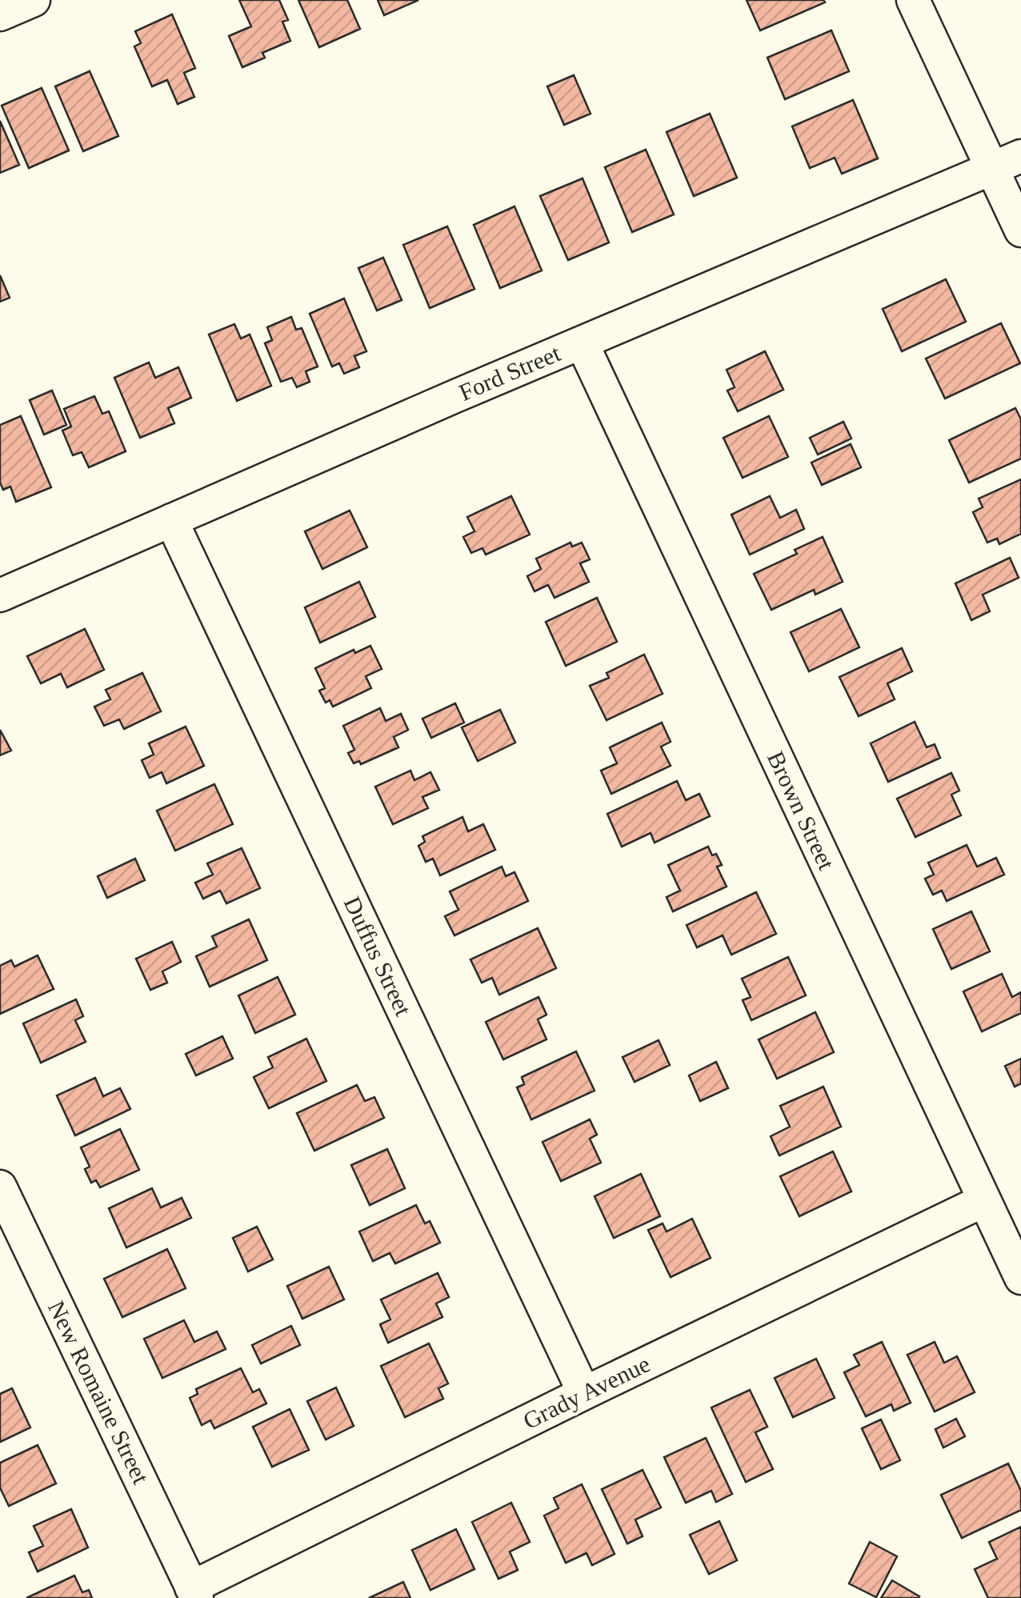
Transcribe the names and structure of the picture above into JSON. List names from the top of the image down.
{
  "streets": {
    "street": [
      "Ford Street",
      "Brown Street",
      "Duffus Street",
      "New Romaine Street",
      "Grady Avenue"
    ]
  },
  "crossings": [
    ["Ford Street", "Brown Street"],
    ["Ford Street", "Duffus Street"],
    ["Brown Street", "Grady Avenue"],
    ["Duffus Street", "Grady Avenue"],
    ["New Romaine Street", "Grady Avenue"]
  ]
}
